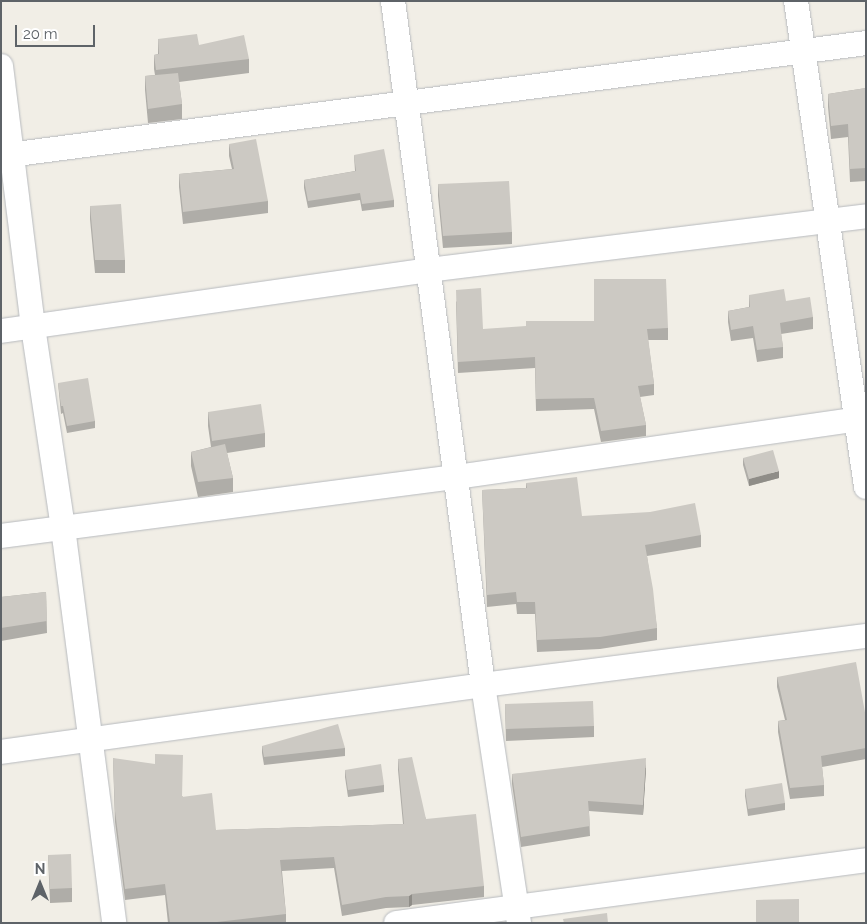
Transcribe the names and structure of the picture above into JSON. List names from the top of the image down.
{
  "scale_bar": "20 m",
  "north": "top"
}
